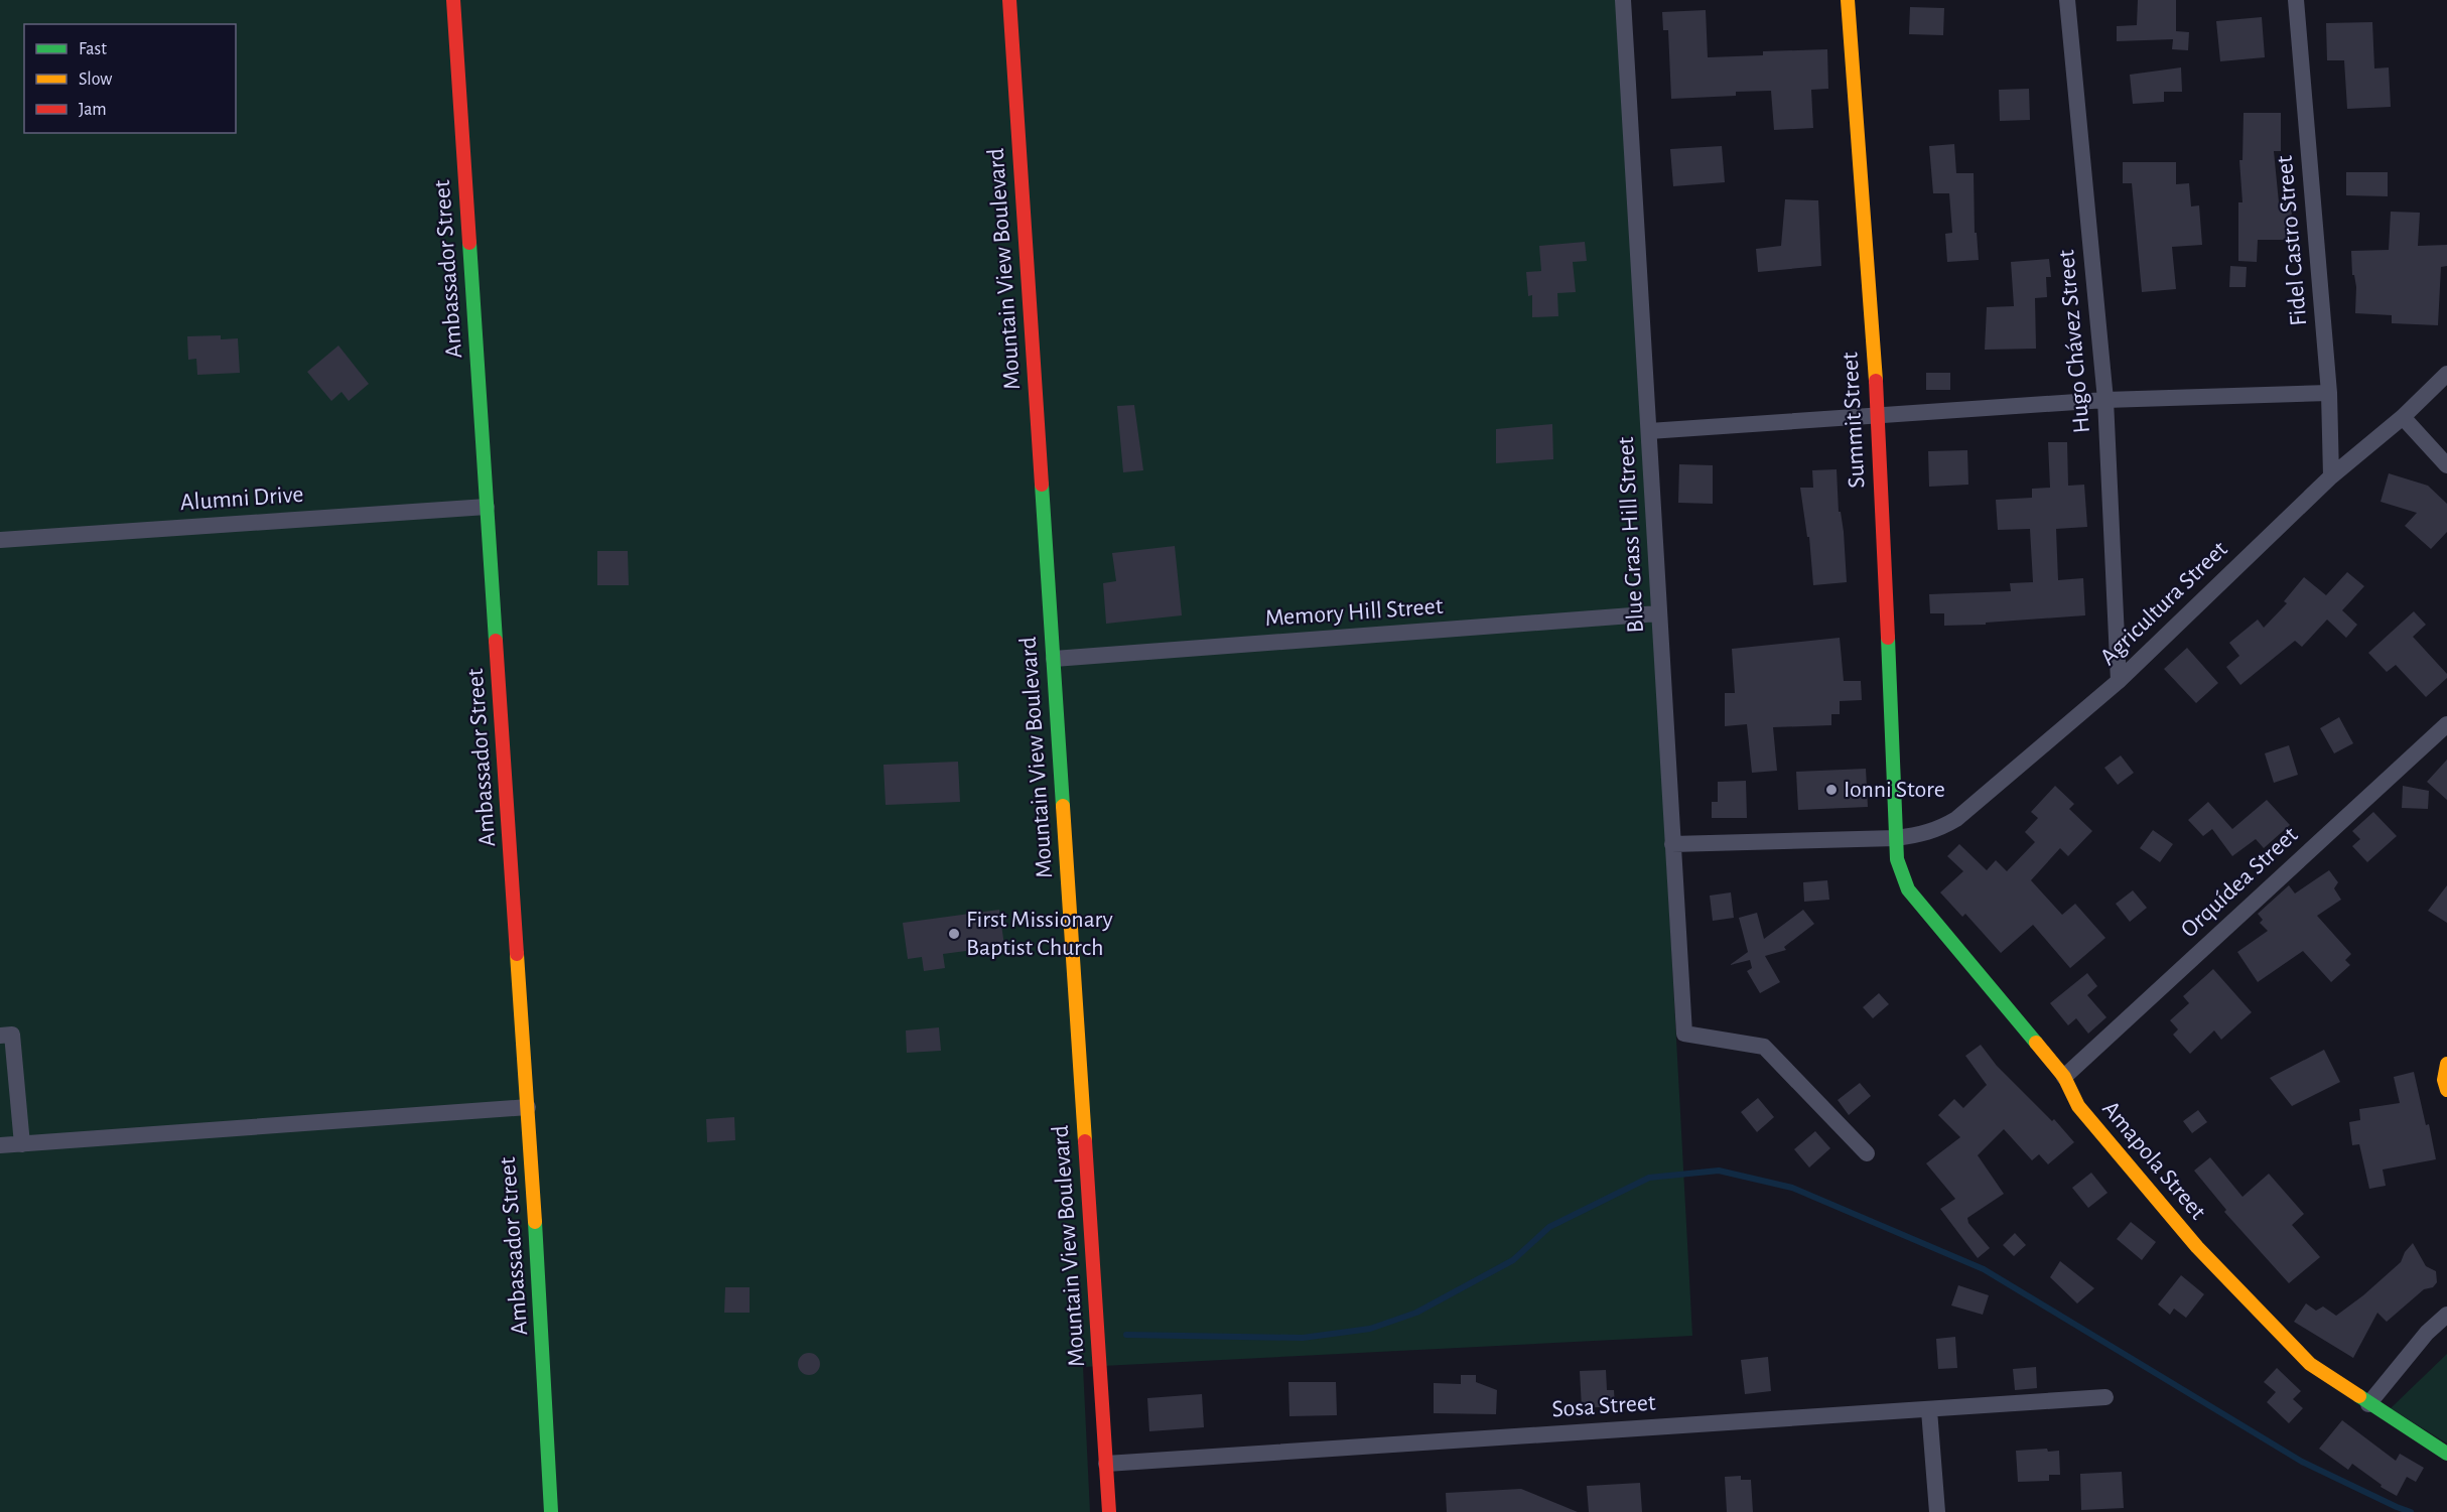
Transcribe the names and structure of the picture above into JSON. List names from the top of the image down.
{
  "streets": {
    "street": [
      "Fidel Castro Street",
      "Ambassador Street",
      "Mountain View Boulevard",
      "Hugo Chávez Street",
      "Summit Street",
      "Alumni Drive",
      "Blue Grass Hill Street",
      "Agricultura Street",
      "Memory Hill Street",
      "Orquídea Street",
      "Amapola Street",
      "Sosa Street"
    ]
  },
  "crossings": [
    ["Fidel Castro Street", "Agricultura Street"],
    ["Ambassador Street", "Alumni Drive"],
    ["Mountain View Boulevard", "Memory Hill Street"],
    ["Mountain View Boulevard", "Sosa Street"],
    ["Hugo Chávez Street", "Agricultura Street"],
    ["Summit Street", "Agricultura Street"],
    ["Summit Street", "Amapola Street"],
    ["Blue Grass Hill Street", "Memory Hill Street"],
    ["Agricultura Street", "Amapola Street"],
    ["Orquídea Street", "Amapola Street"]
  ],
  "places": ["Ionni Store", "First Missionary Baptist Church"],
  "legend": ["Fast", "Slow", "Jam"]
}
